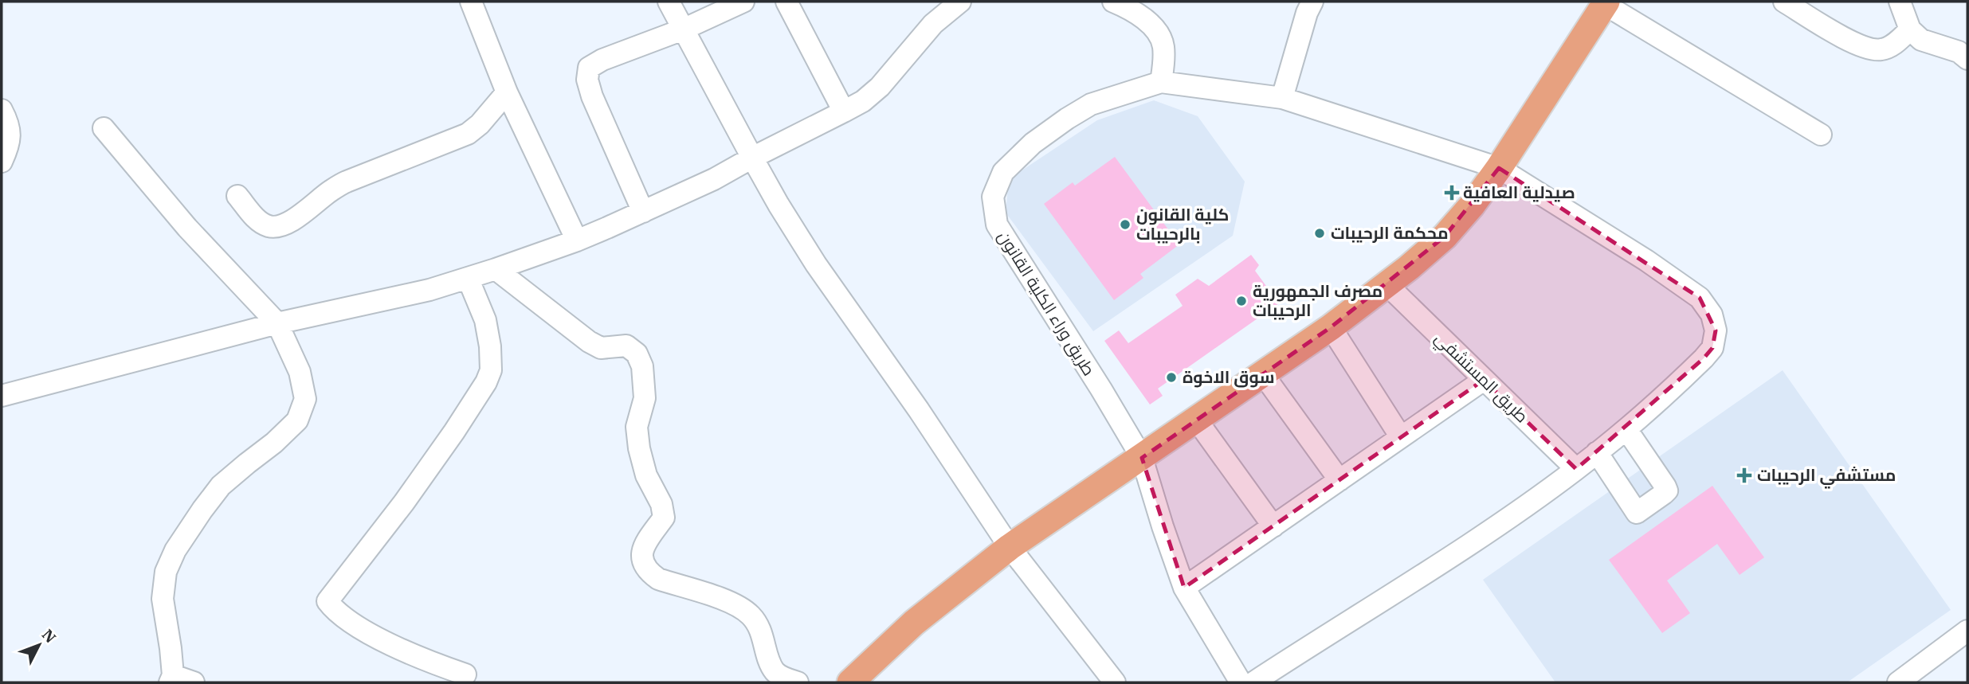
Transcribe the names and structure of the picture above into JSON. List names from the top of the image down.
{
  "streets": {
    "street": ["طريق وراء الكلية القانون", "طريق المستشفي"]
  },
  "crossings": [
    ["طريق وراء الكلية القانون", "طريق المستشفي"]
  ],
  "places": {
    "health": ["صيدلية العافية", "مستشفي الرحيبات"],
    "other": [
      "كلية القانون بالرحيبات",
      "محكمة الرحيبات",
      "مصرف الجمهورية الرحيبات",
      "سوق الاخوة"
    ]
  },
  "north": "top right"
}
